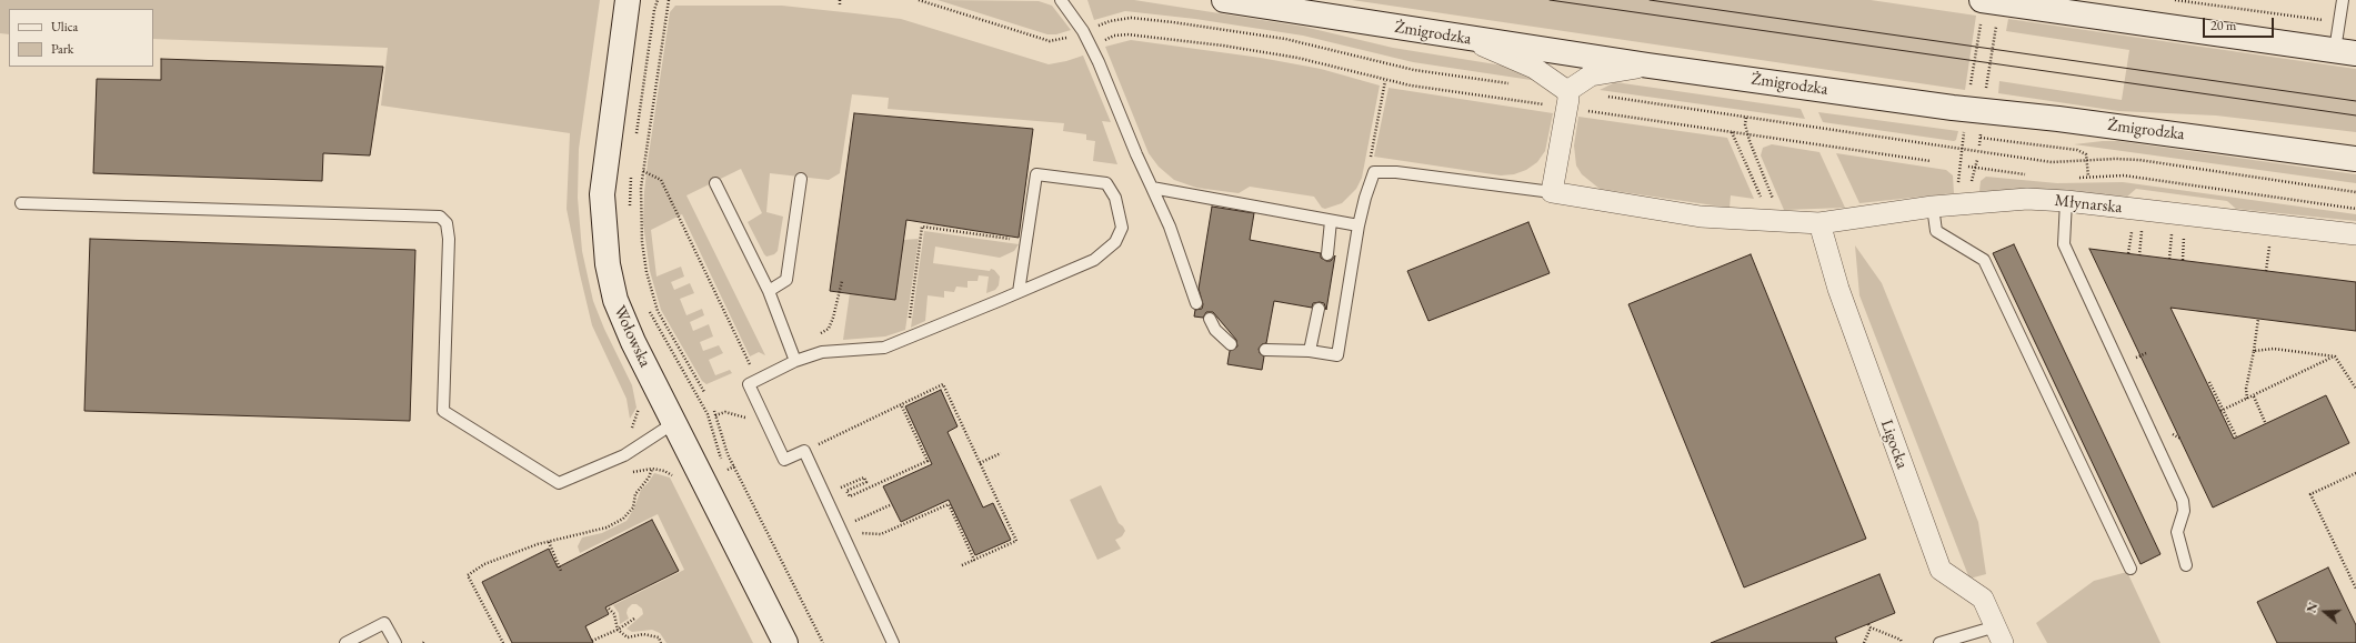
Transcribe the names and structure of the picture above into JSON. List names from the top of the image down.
{
  "streets": {
    "main road": ["Żmigrodzka", "Wołowska"],
    "street": ["Młynarska", "Ligocka"]
  },
  "crossings": [
    ["Młynarska", "Ligocka"]
  ],
  "legend": ["Ulica", "Park"],
  "scale_bar": "20 m",
  "north": "left"
}
